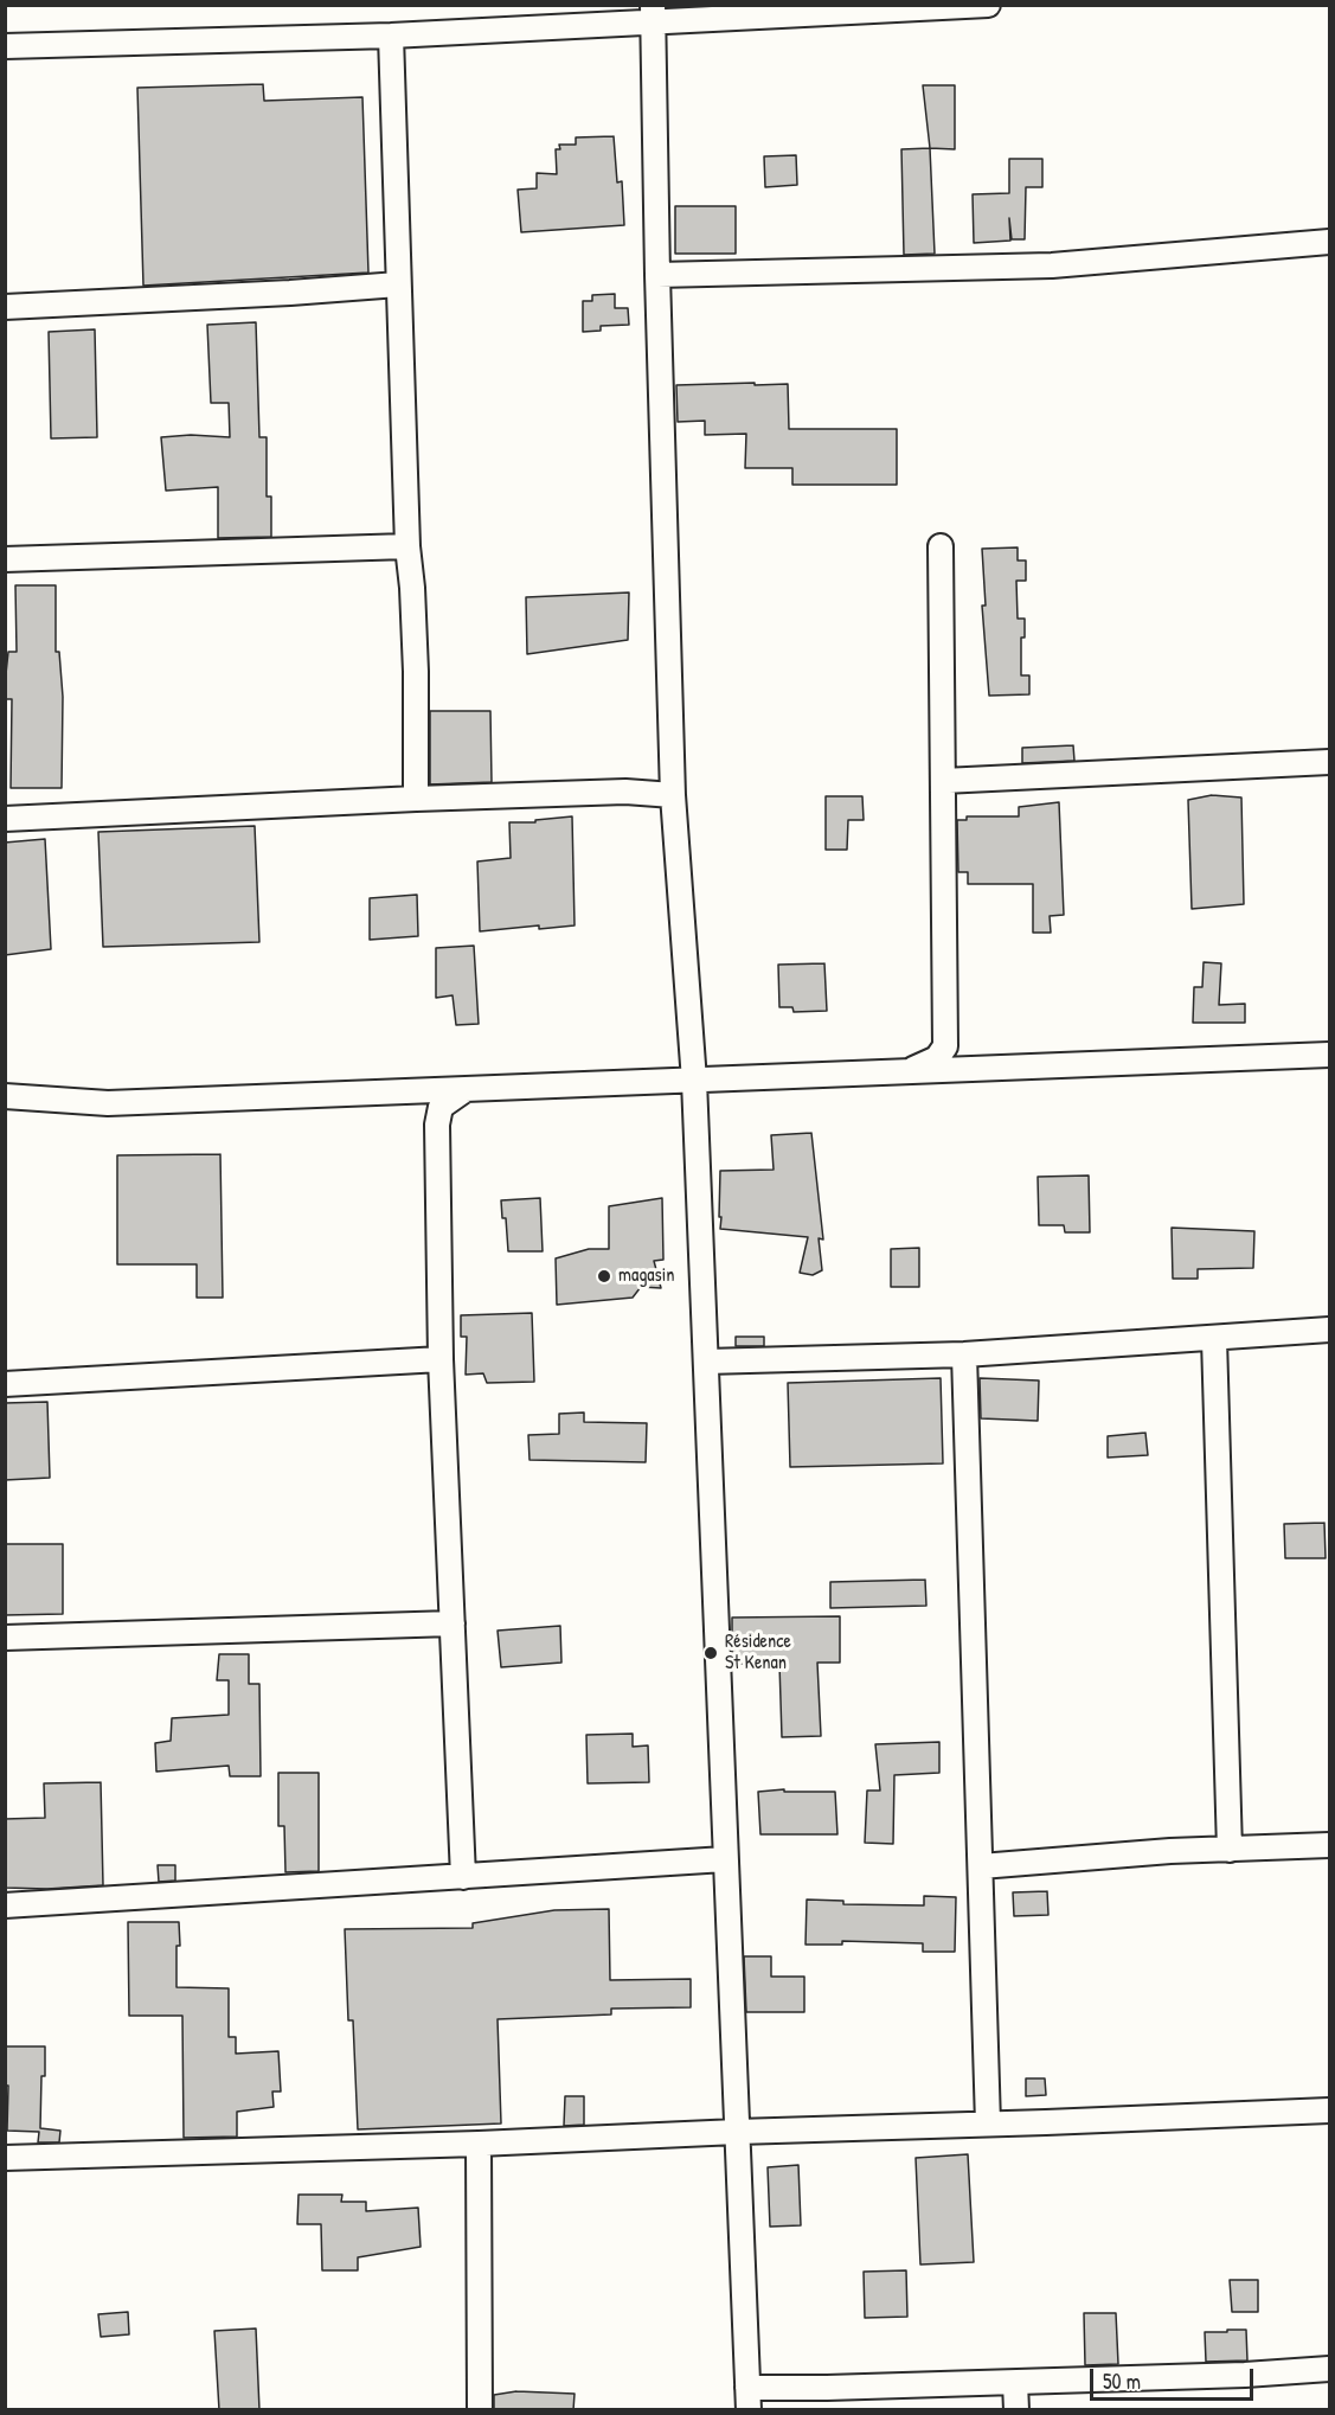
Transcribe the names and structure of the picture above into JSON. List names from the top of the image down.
{
  "places": ["magasin", "Résidence St Kenan"],
  "scale_bar": "50 m"
}
